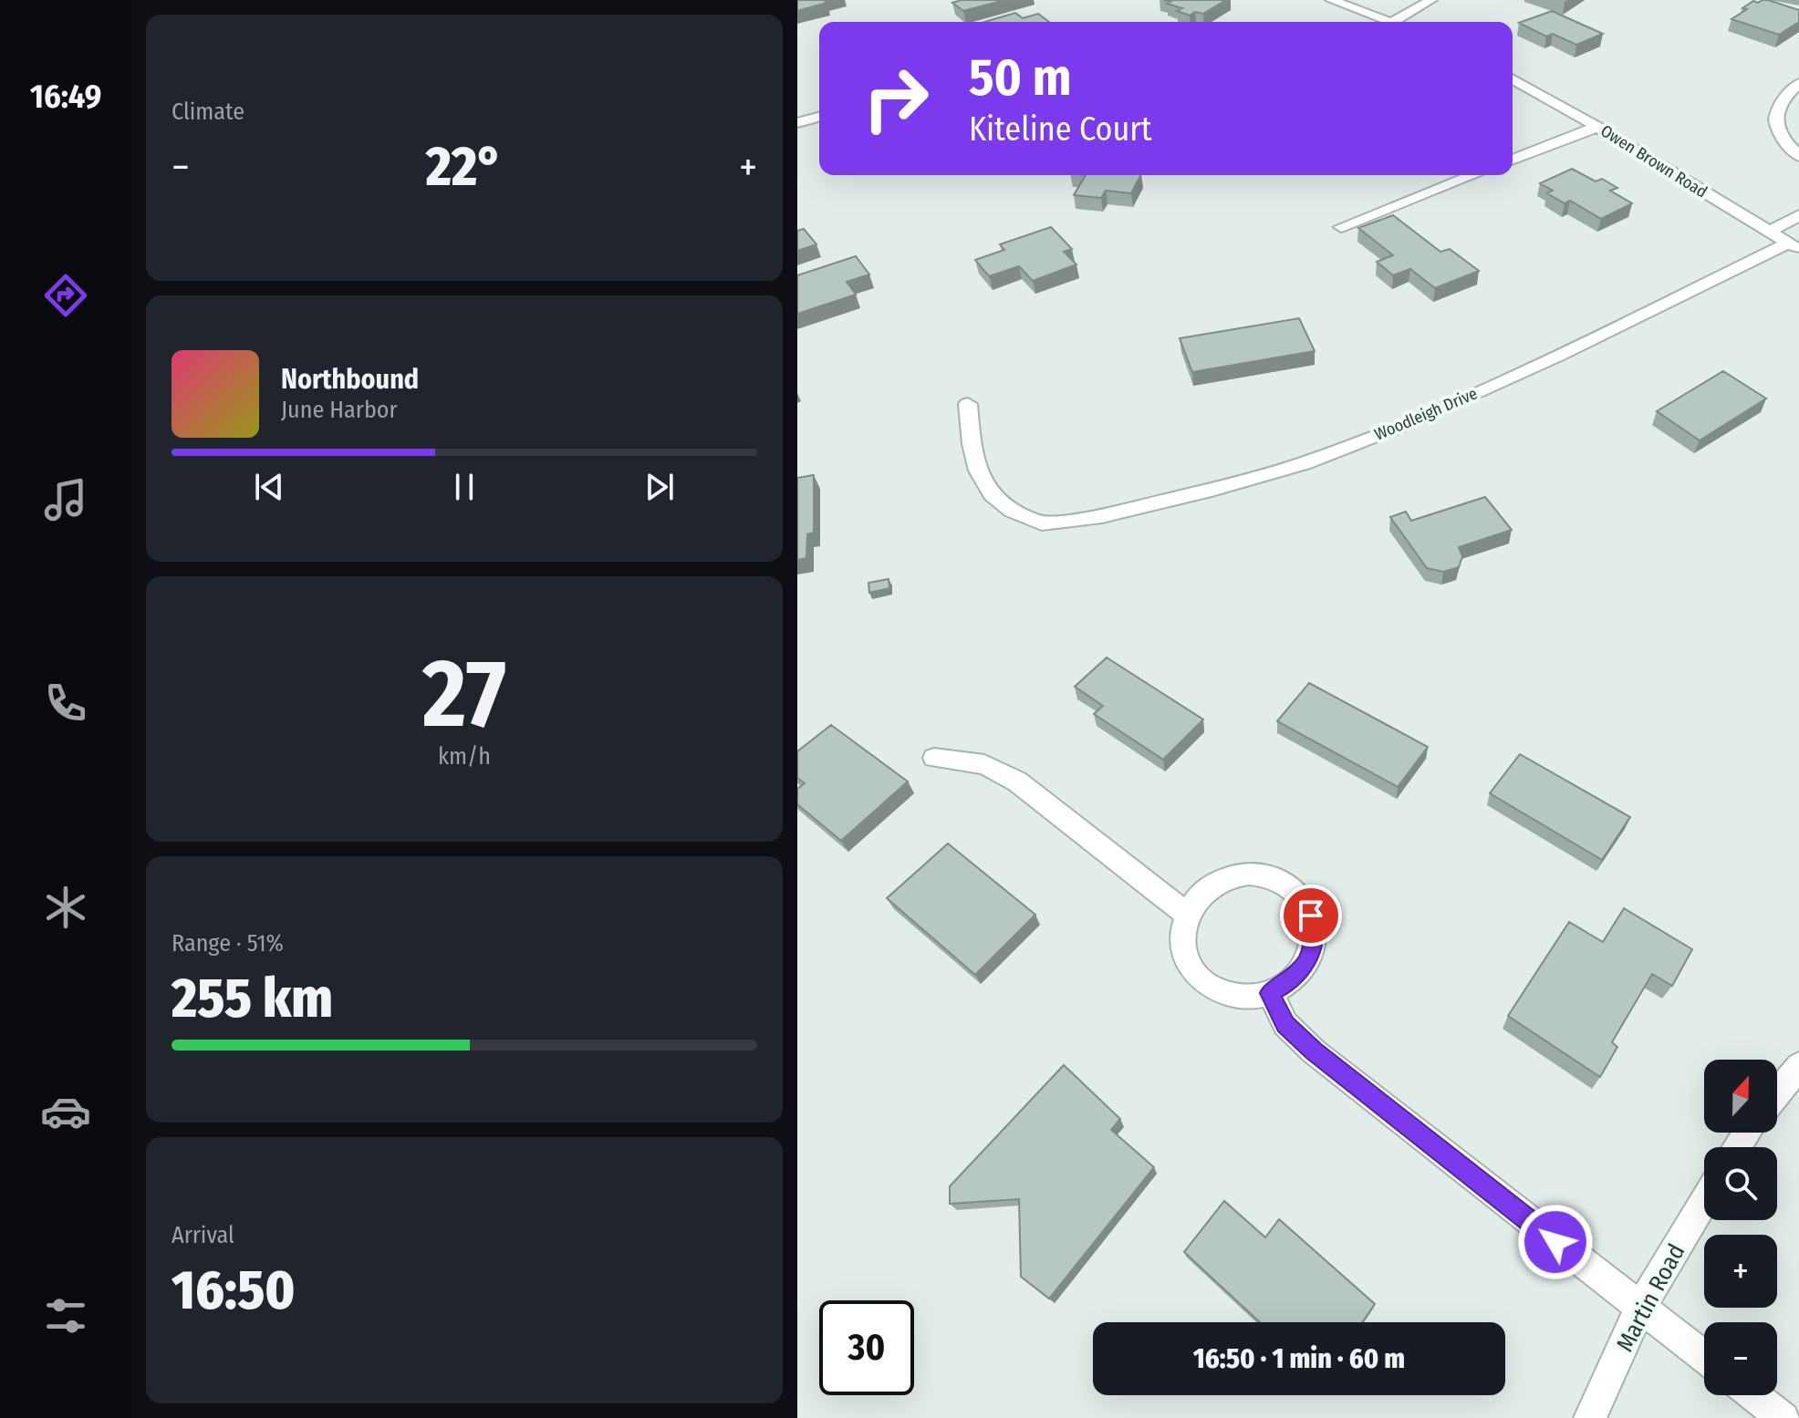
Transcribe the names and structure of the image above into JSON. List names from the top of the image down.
{
  "streets": {
    "street": ["Owen Brown Road", "Woodleigh Drive", "Martin Road"]
  },
  "crossings": [
    ["Owen Brown Road", "Woodleigh Drive"]
  ],
  "north": "top",
  "page": {
    "tabs": "16:49",
    "tile": [
      "Climate",
      ["27", "km/h"],
      ["Range · 51%", "255 km"],
      ["Arrival", "16:50"]
    ],
    "turn": ["50 m", "Kiteline Court"],
    "heat": ["−", "22°", "+"],
    "song": ["Northbound", "June Harbor"],
    "map_buttons": ["+", "−"],
    "limit": "30",
    "trip": "16:50 · 1 min · 60 m"
  }
}
